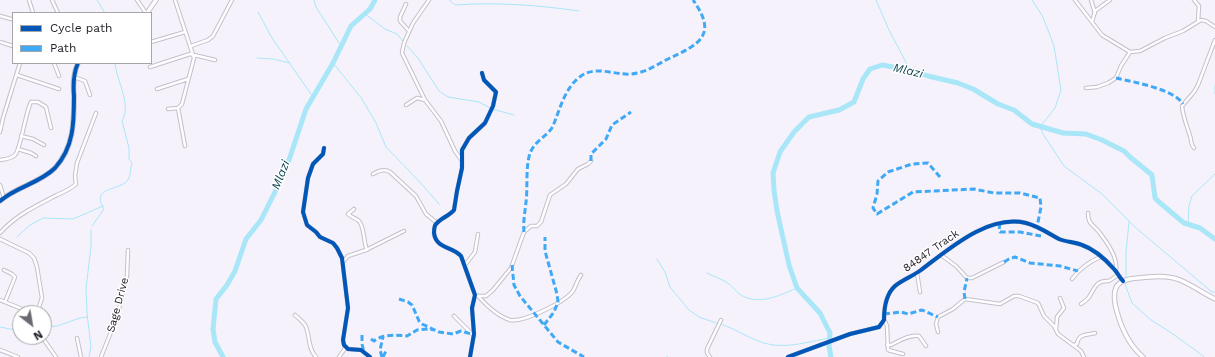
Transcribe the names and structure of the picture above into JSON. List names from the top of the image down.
{
  "streets": {
    "street": ["84847 Track", "Sage Drive"]
  },
  "water": ["Mlazi"],
  "legend": ["Cycle path", "Path"],
  "north": "bottom right"
}
